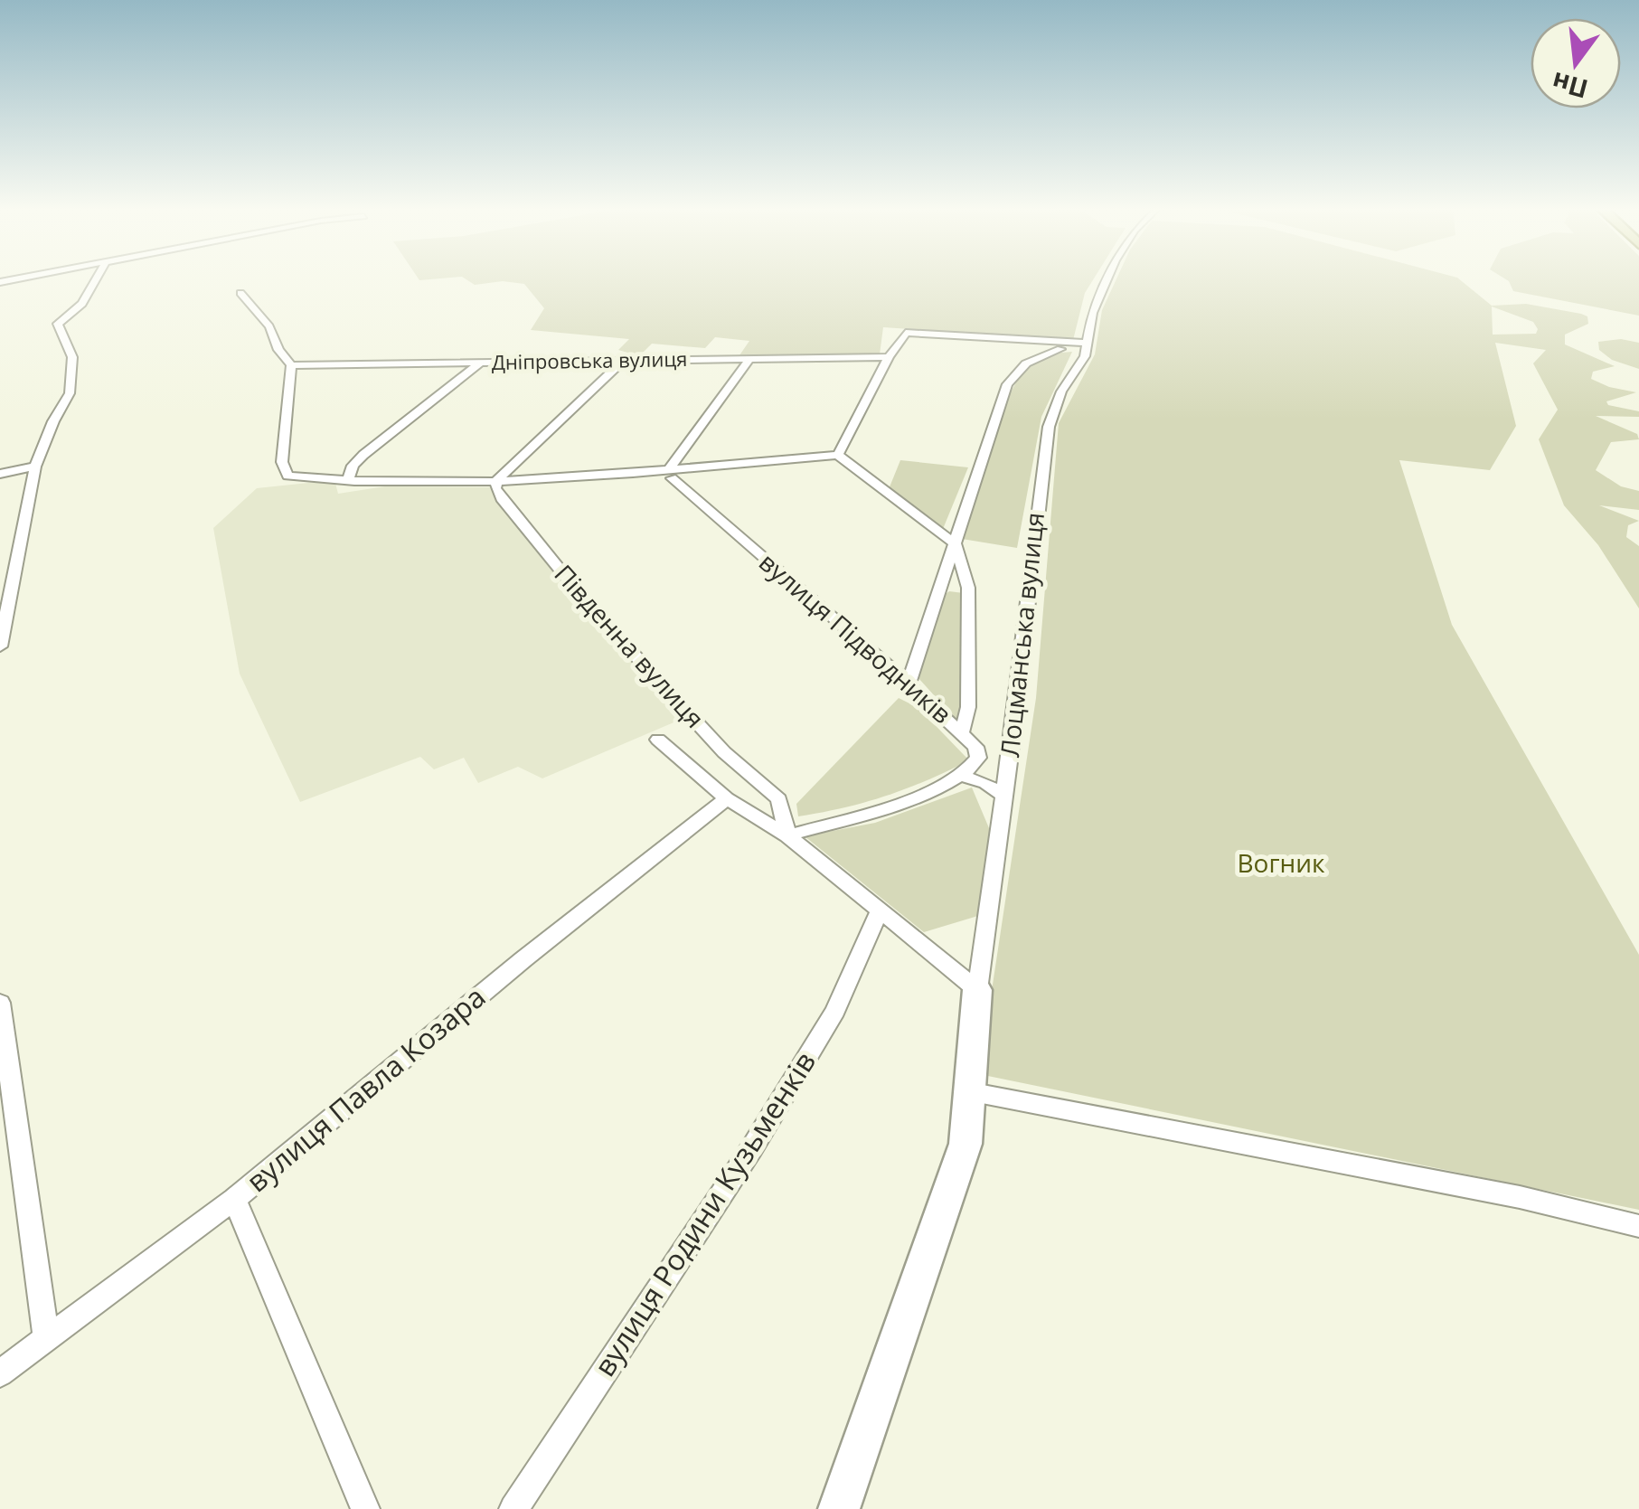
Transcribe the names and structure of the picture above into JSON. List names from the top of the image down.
{
  "streets": {
    "street": [
      "Дніпровська вулиця",
      "Лоцманська вулиця",
      "вулиця Підводників",
      "Південна вулиця",
      "вулиця Павла Козара",
      "вулиця Родини Кузьменків"
    ]
  },
  "parks": ["Вогник"],
  "north": "bottom"
}
